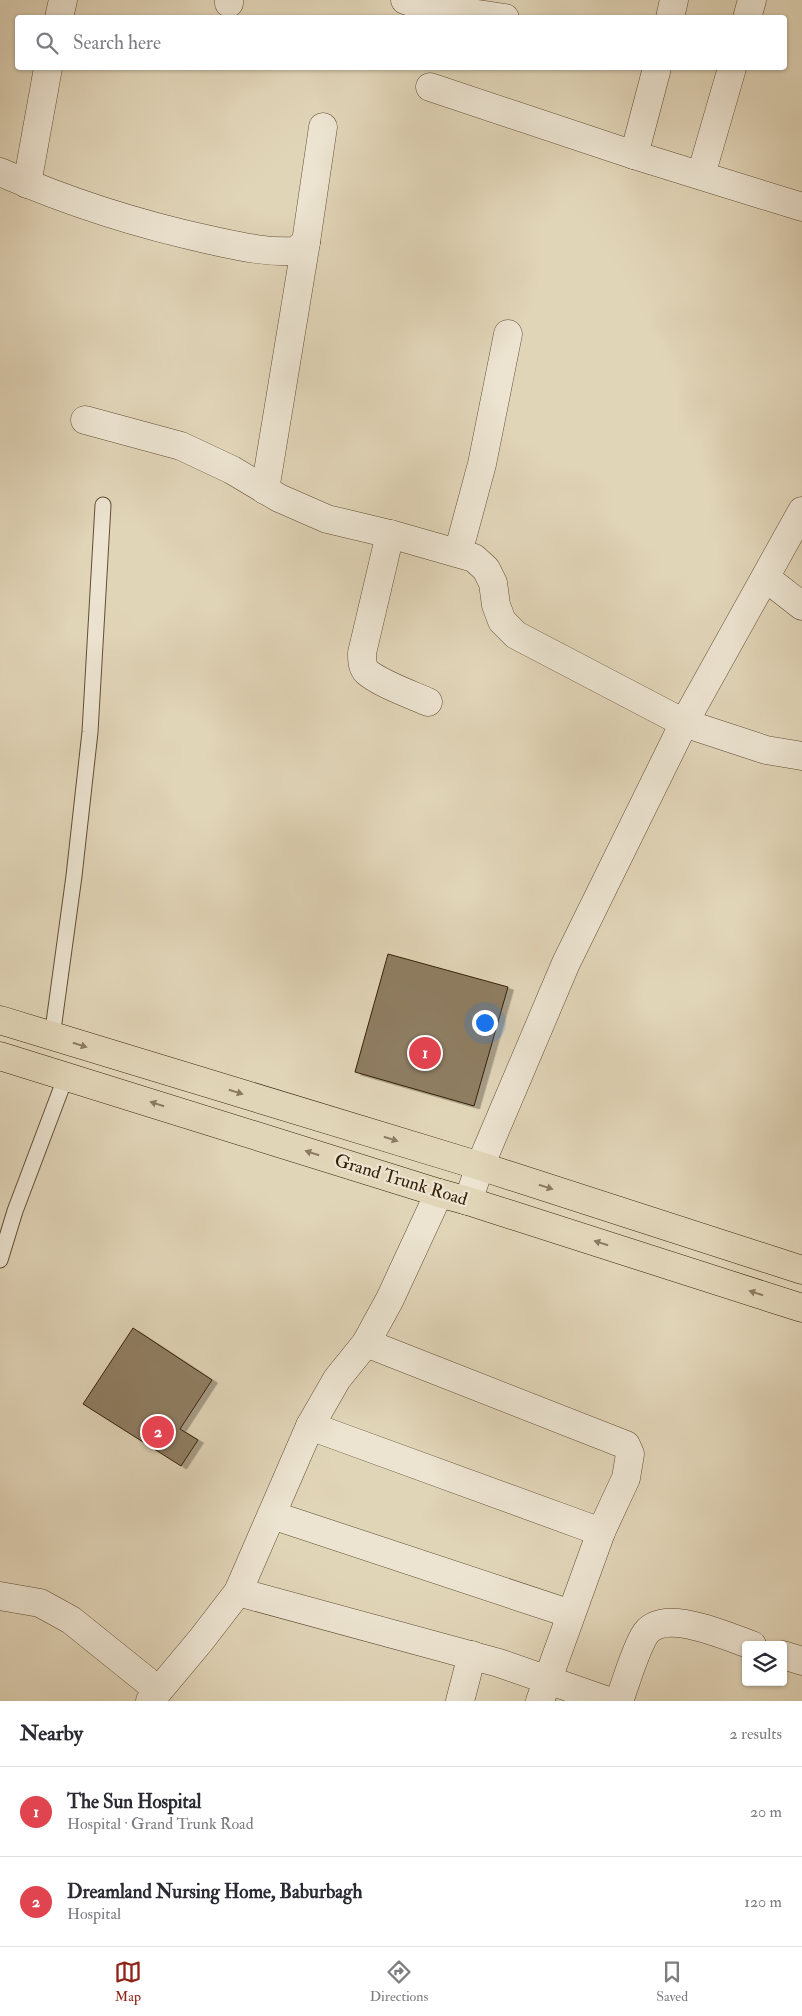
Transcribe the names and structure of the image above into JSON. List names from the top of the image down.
{
  "streets": {
    "main road": ["Grand Trunk Road"]
  },
  "page": {
    "search": "Search here",
    "pins": ["1", "2"],
    "heading": ["Nearby", "2 results"],
    "list": [
      {
        "mark": "1",
        "name": "The Sun Hospital",
        "note": "Hospital · Grand Trunk Road",
        "value": "20 m"
      },
      {
        "mark": "2",
        "name": "Dreamland Nursing Home, Baburbagh",
        "note": "Hospital",
        "value": "120 m"
      }
    ],
    "nav": ["Map", "Directions", "Saved"]
  }
}
